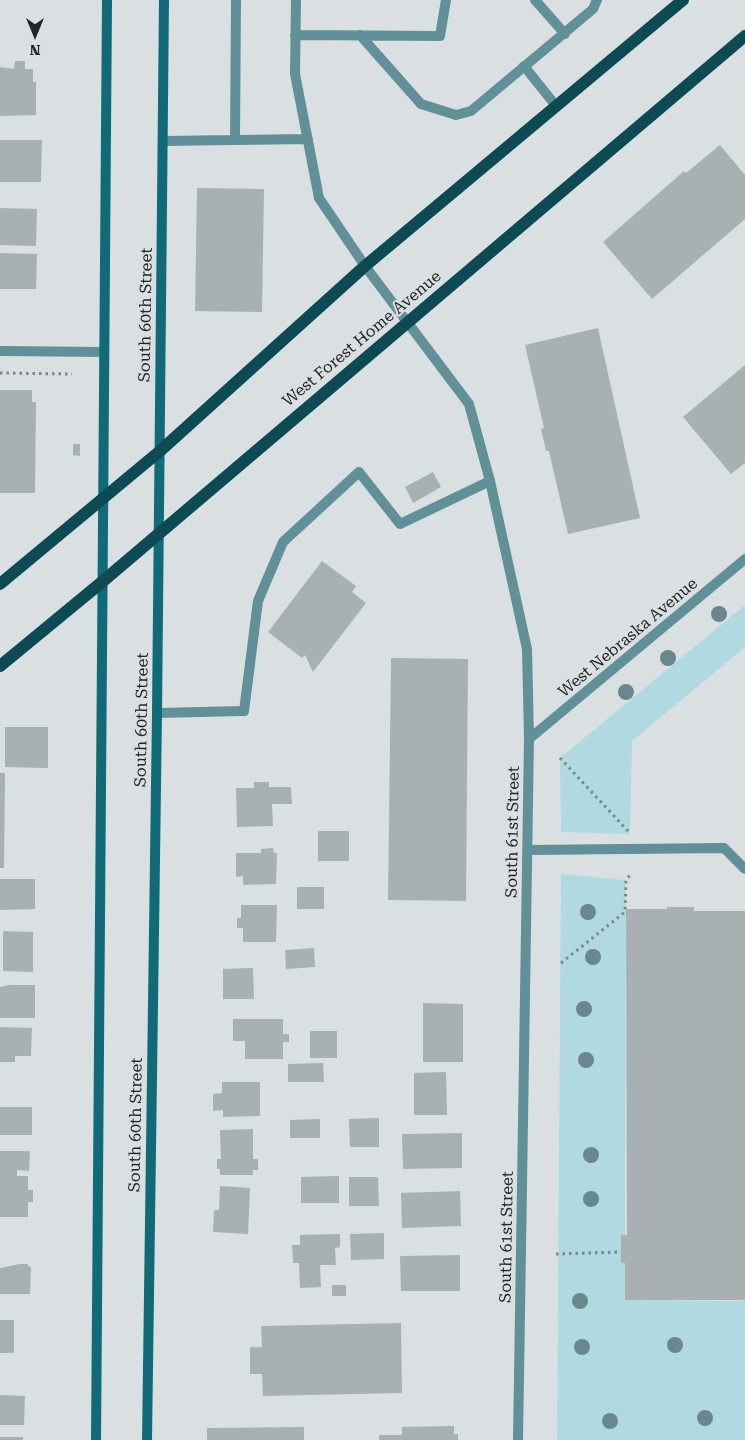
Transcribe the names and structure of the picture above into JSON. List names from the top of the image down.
{
  "streets": {
    "main road": ["South 60th Street", "West Forest Home Avenue"],
    "street": ["West Nebraska Avenue", "South 61st Street"]
  },
  "crossings": [
    ["South 60th Street", "West Forest Home Avenue"],
    ["West Forest Home Avenue", "South 61st Street"],
    ["West Nebraska Avenue", "South 61st Street"]
  ],
  "north": "bottom"
}
